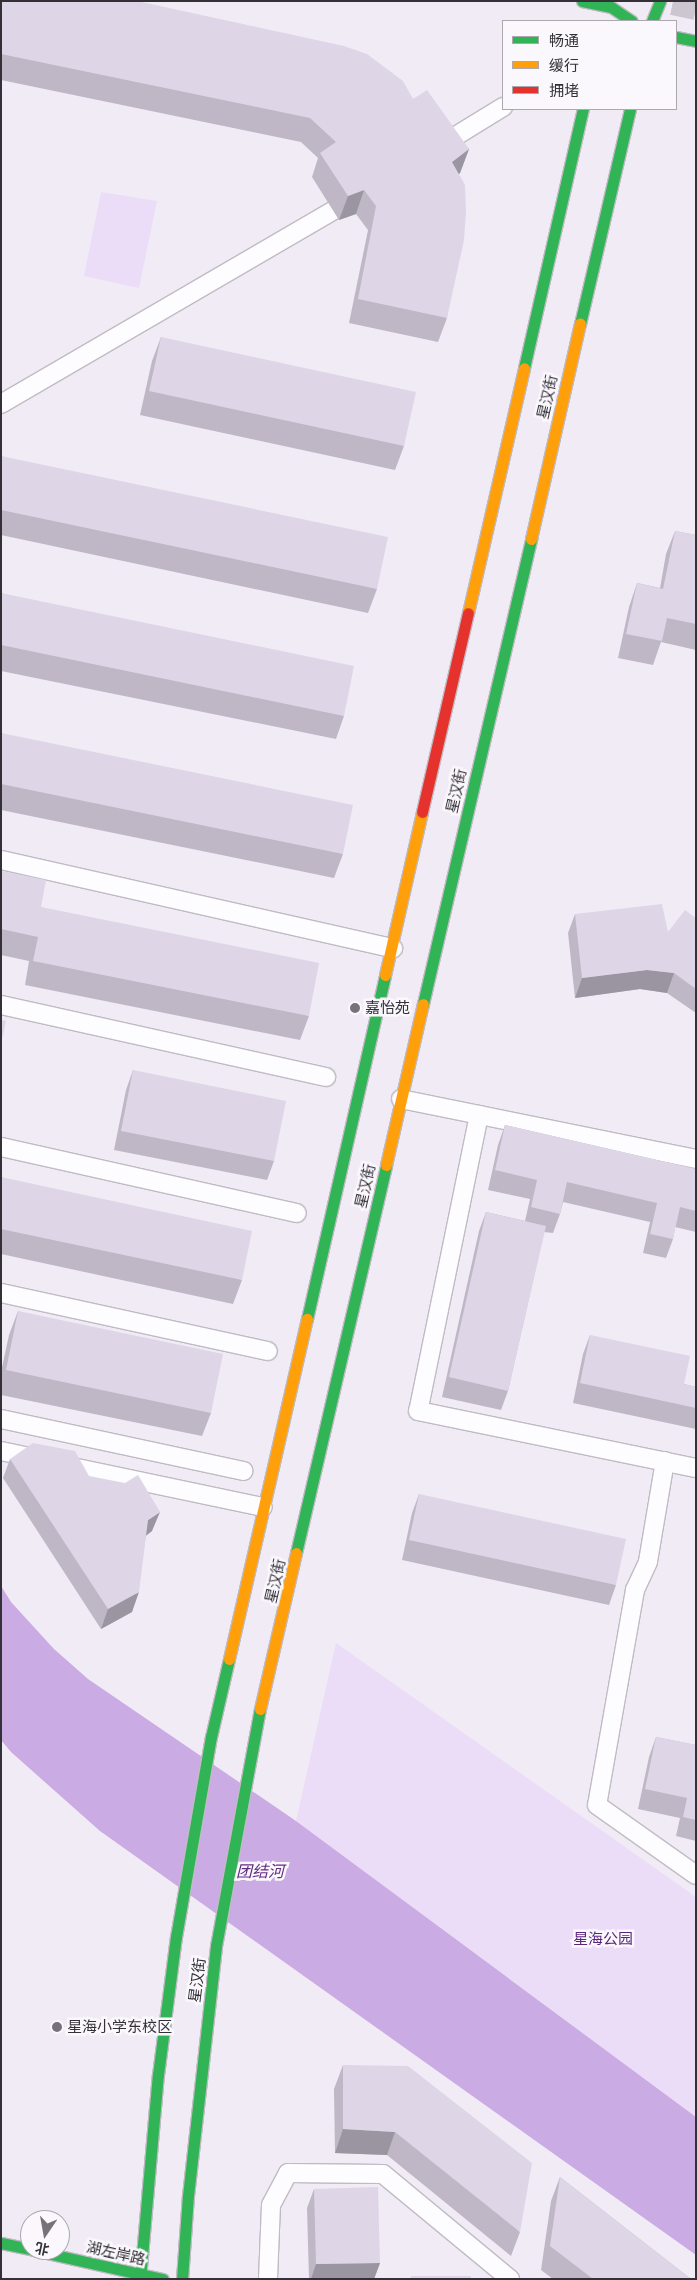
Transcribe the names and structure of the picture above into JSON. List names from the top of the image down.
{
  "streets": {
    "main road": ["星汉街", "湖左岸路"]
  },
  "crossings": [
    ["星汉街", "湖左岸路"]
  ],
  "water": ["团结河"],
  "parks": ["星海公园"],
  "places": ["嘉怡苑", "星海小学东校区"],
  "legend": ["畅通", "缓行", "拥堵"],
  "north": "bottom"
}
